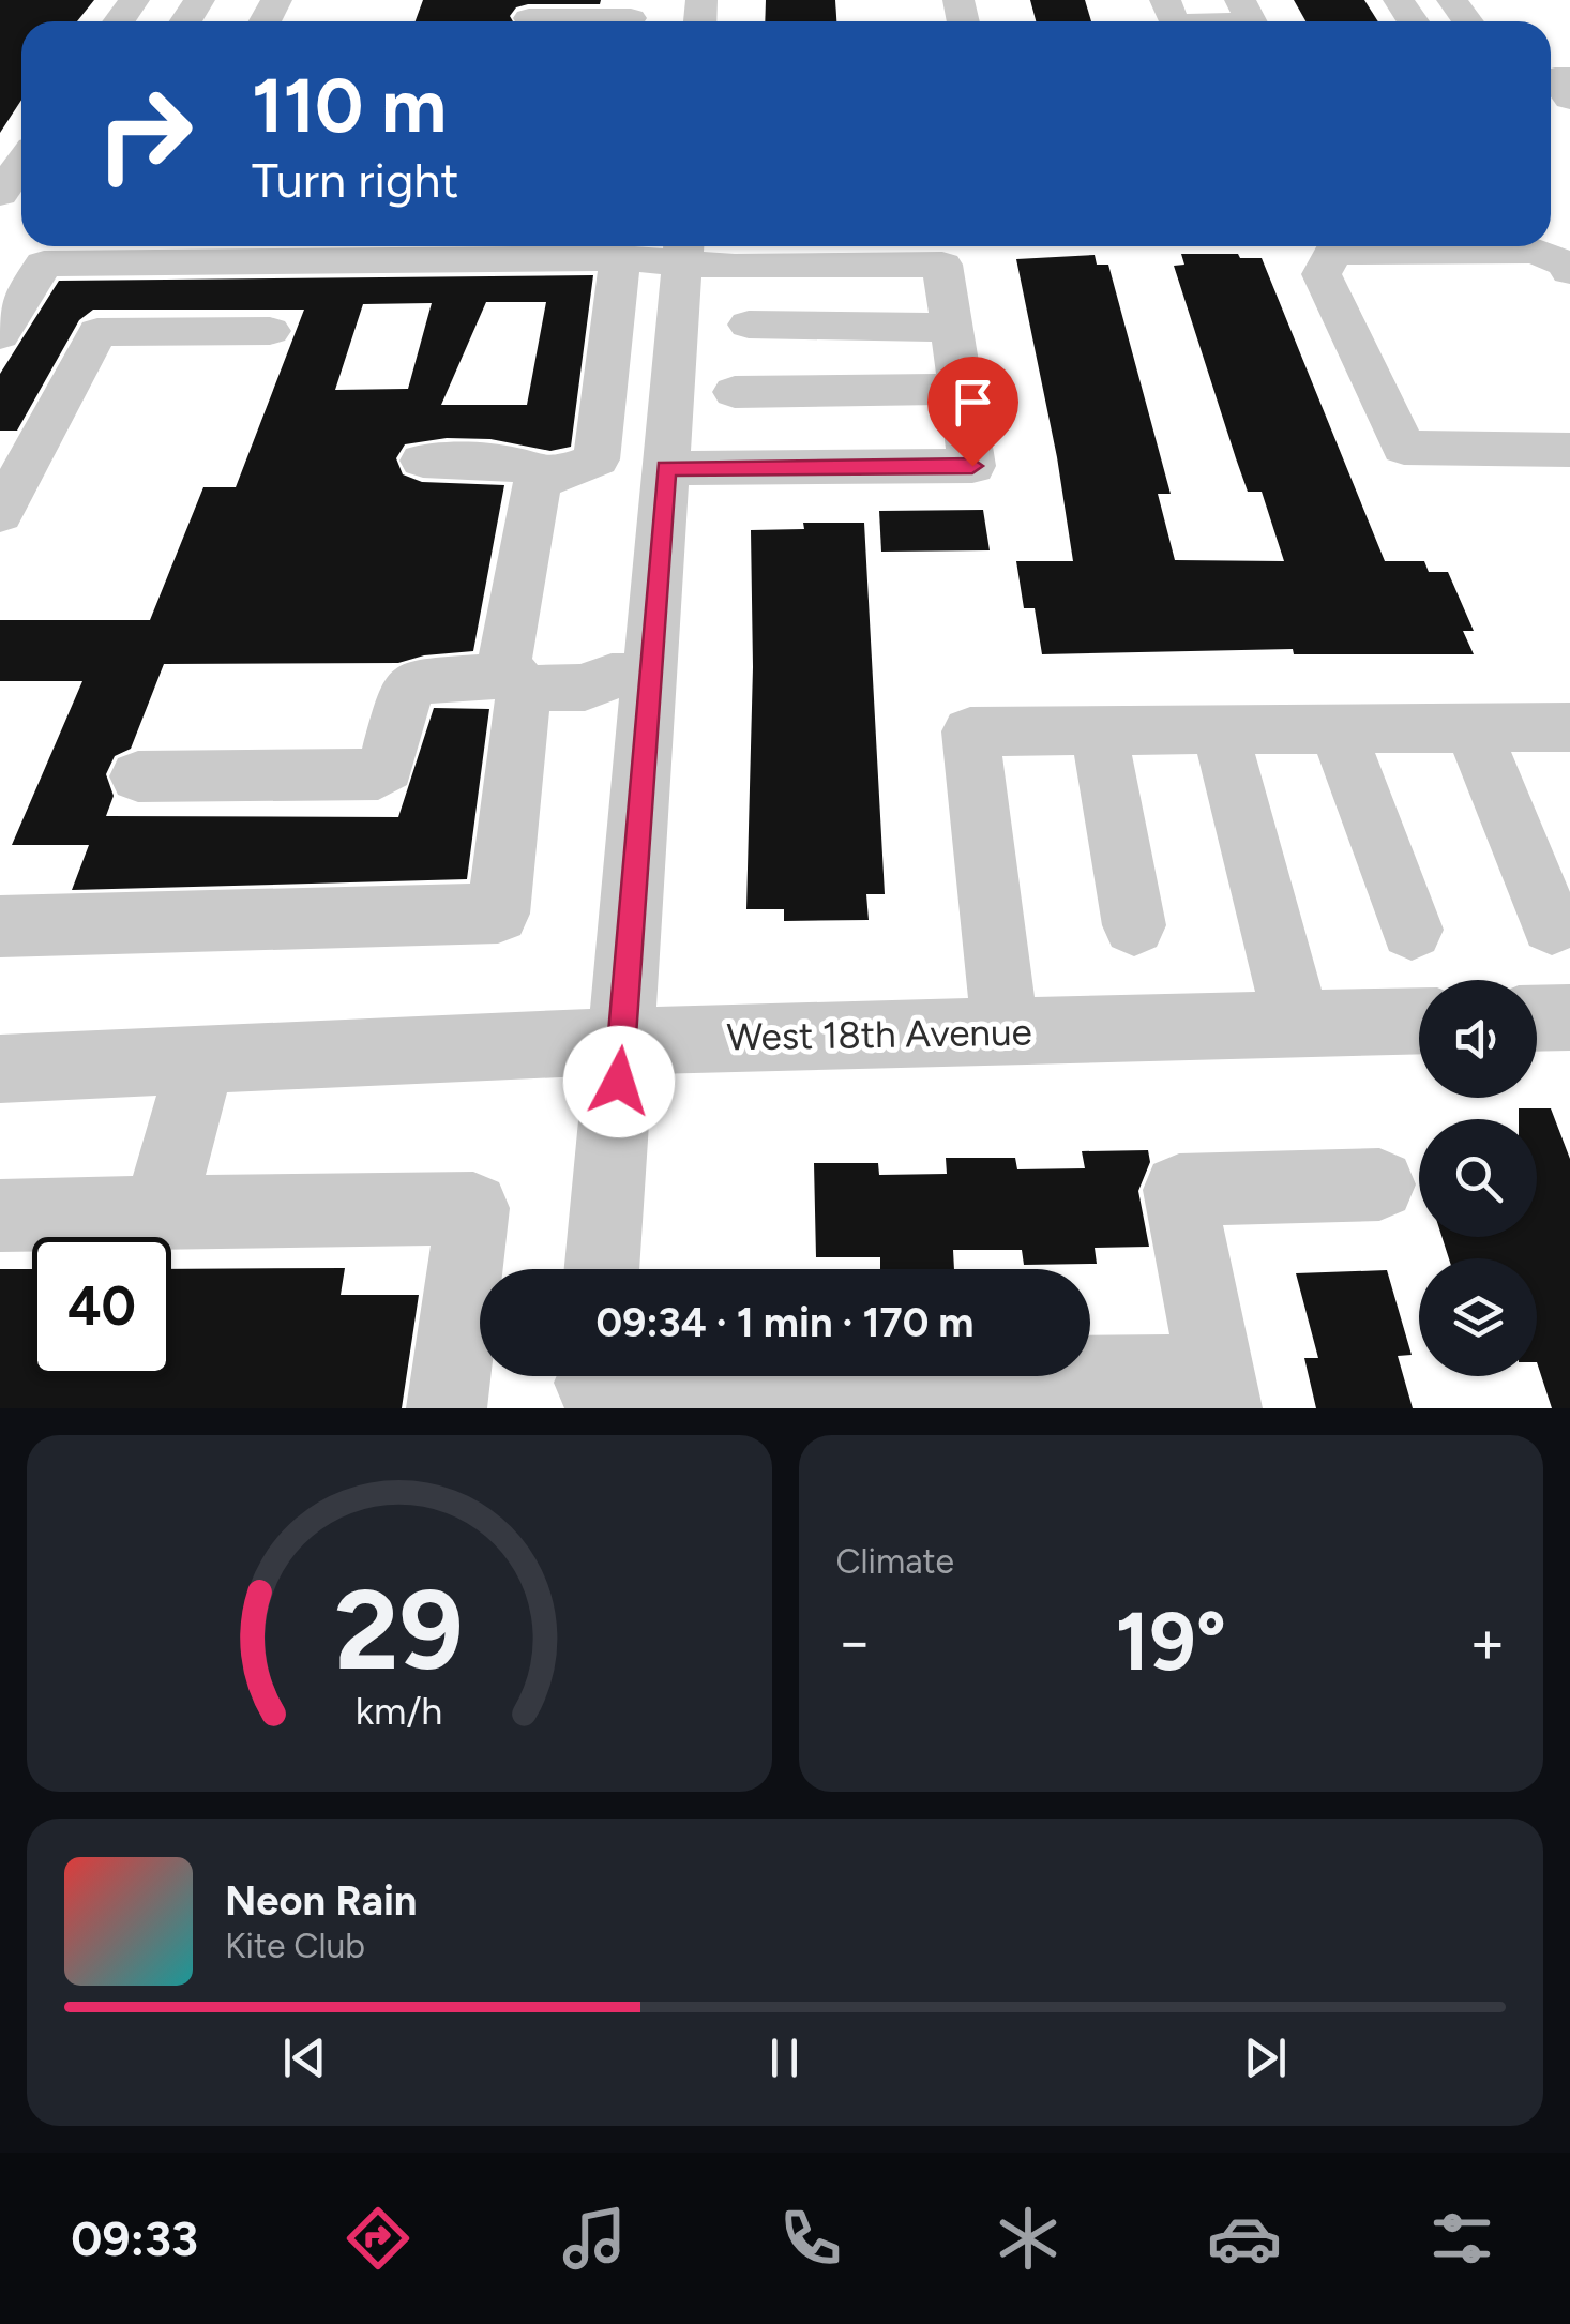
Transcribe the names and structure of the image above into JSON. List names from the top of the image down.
{
  "streets": {
    "street": ["West 18th Avenue"]
  },
  "page": {
    "turn": ["110 m", "Turn right"],
    "limit": "40",
    "trip": "09:34 · 1 min · 170 m",
    "tile": "Climate",
    "heat": ["−", "19°", "+"],
    "song": ["Neon Rain", "Kite Club"],
    "tabs": "09:33",
    "gauge": ["29", "km/h"]
  }
}
